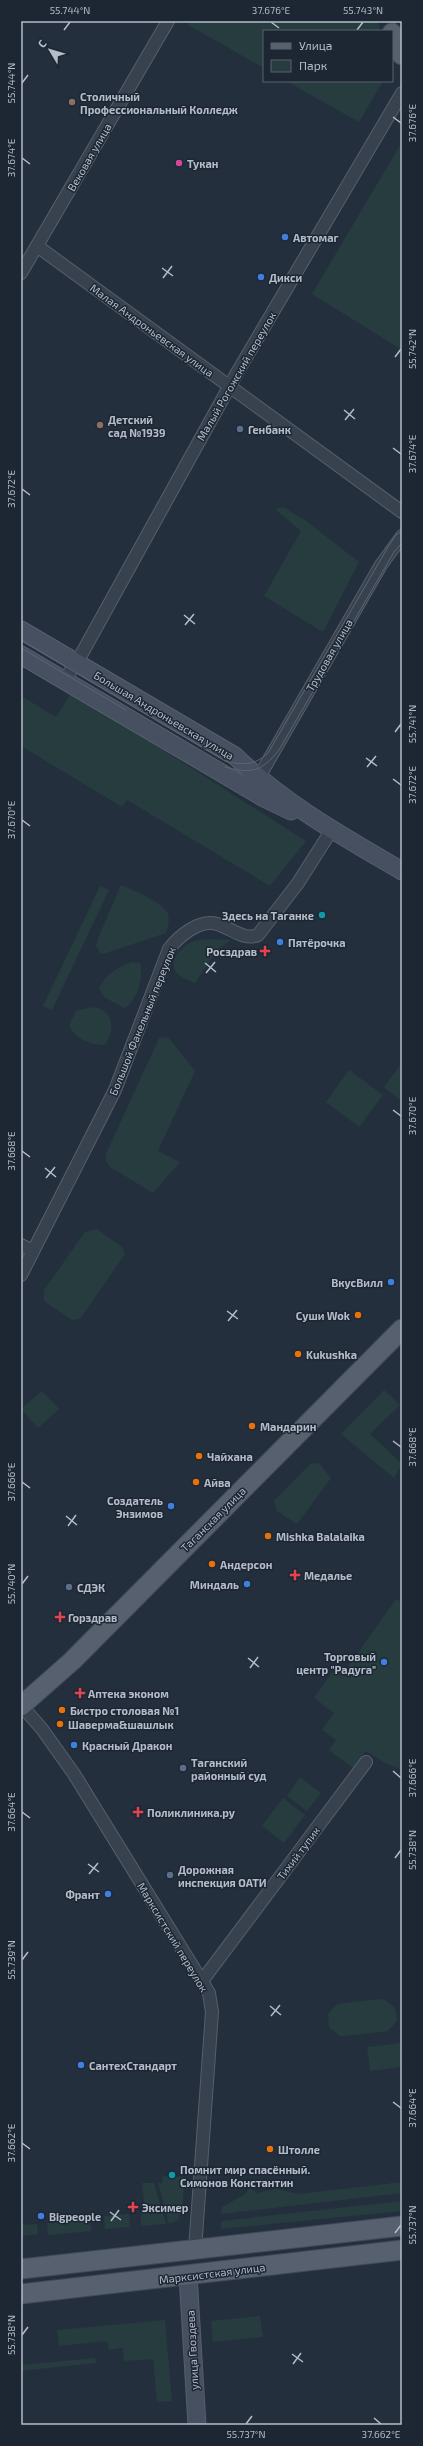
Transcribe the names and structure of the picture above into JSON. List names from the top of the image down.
{
  "streets": {
    "main road": ["Таганская улица", "Марксистская улица"],
    "street": [
      "Вековая улица",
      "Малая Андроньевская улица",
      "Малый Рогожский переулок",
      "Трудовая улица",
      "Большая Андроньевская улица",
      "Большой Факельный переулок",
      "Тихий тупик",
      "Марксистский переулок",
      "улица Гвоздева"
    ]
  },
  "crossings": [
    ["Вековая улица", "Малая Андроньевская улица"],
    ["Малая Андроньевская улица", "Малый Рогожский переулок"],
    ["Малый Рогожский переулок", "Большая Андроньевская улица"],
    ["Трудовая улица", "Большая Андроньевская улица"],
    ["Большая Андроньевская улица", "Большой Факельный переулок"],
    ["Таганская улица", "Марксистский переулок"],
    ["Тихий тупик", "Марксистский переулок"],
    ["Марксистская улица", "улица Гвоздева"]
  ],
  "places": {
    "other": [
      "Столичный Профессиональный Колледж",
      "Тукан",
      "Автомаг",
      "Дикси",
      "Детский сад №1939",
      "Генбанк",
      "Здесь на Таганке",
      "Пятёрочка",
      "ВкусВилл",
      "Суши Wok",
      "Kukushka",
      "Мандарин",
      "Чайхана",
      "Айва",
      "Создатель Энзимов",
      "Mishka Balalaika",
      "Андерсон",
      "Миндаль",
      "СДЭК",
      "Торговый центр \"Радуга\"",
      "Бистро столовая №1",
      "Шаверма&шашлык",
      "Красный Дракон",
      "Таганский районный суд",
      "Дорожная инспекция ОАТИ",
      "Франт",
      "СантехСтандарт",
      "Штолле",
      "Помнит мир спасённый. Симонов Константин",
      "Bigpeople"
    ],
    "health": [
      "Росздрав",
      "Медалье",
      "Горздрав",
      "Аптека эконом",
      "Поликлиника.ру",
      "Эксимер"
    ]
  },
  "legend": ["Улица", "Парк"],
  "north": "top left",
  "coordinates": [
    "55.744°N",
    "37.676°E",
    "55.743°N",
    "37.674°E",
    "55.742°N",
    "37.672°E",
    "55.741°N",
    "37.670°E",
    "37.668°E",
    "37.666°E",
    "55.740°N",
    "37.664°E",
    "55.738°N",
    "55.739°N",
    "37.662°E",
    "55.737°N"
  ]
}
